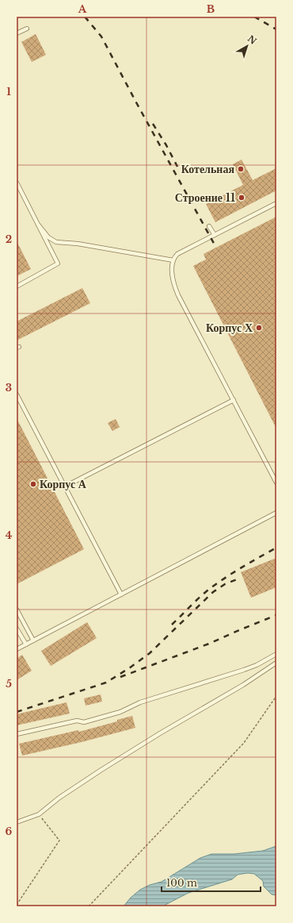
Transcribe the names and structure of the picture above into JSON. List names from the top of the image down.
{
  "places": [
    "Котельная",
    "Строение 11",
    "Корпус Х",
    "Корпус А"
  ],
  "scale_bar": "100 m",
  "north": "top right",
  "grid": {
    "columns": ["A", "B"],
    "rows": [
      "1",
      "2",
      "3",
      "4",
      "5",
      "6"
    ]
  }
}
